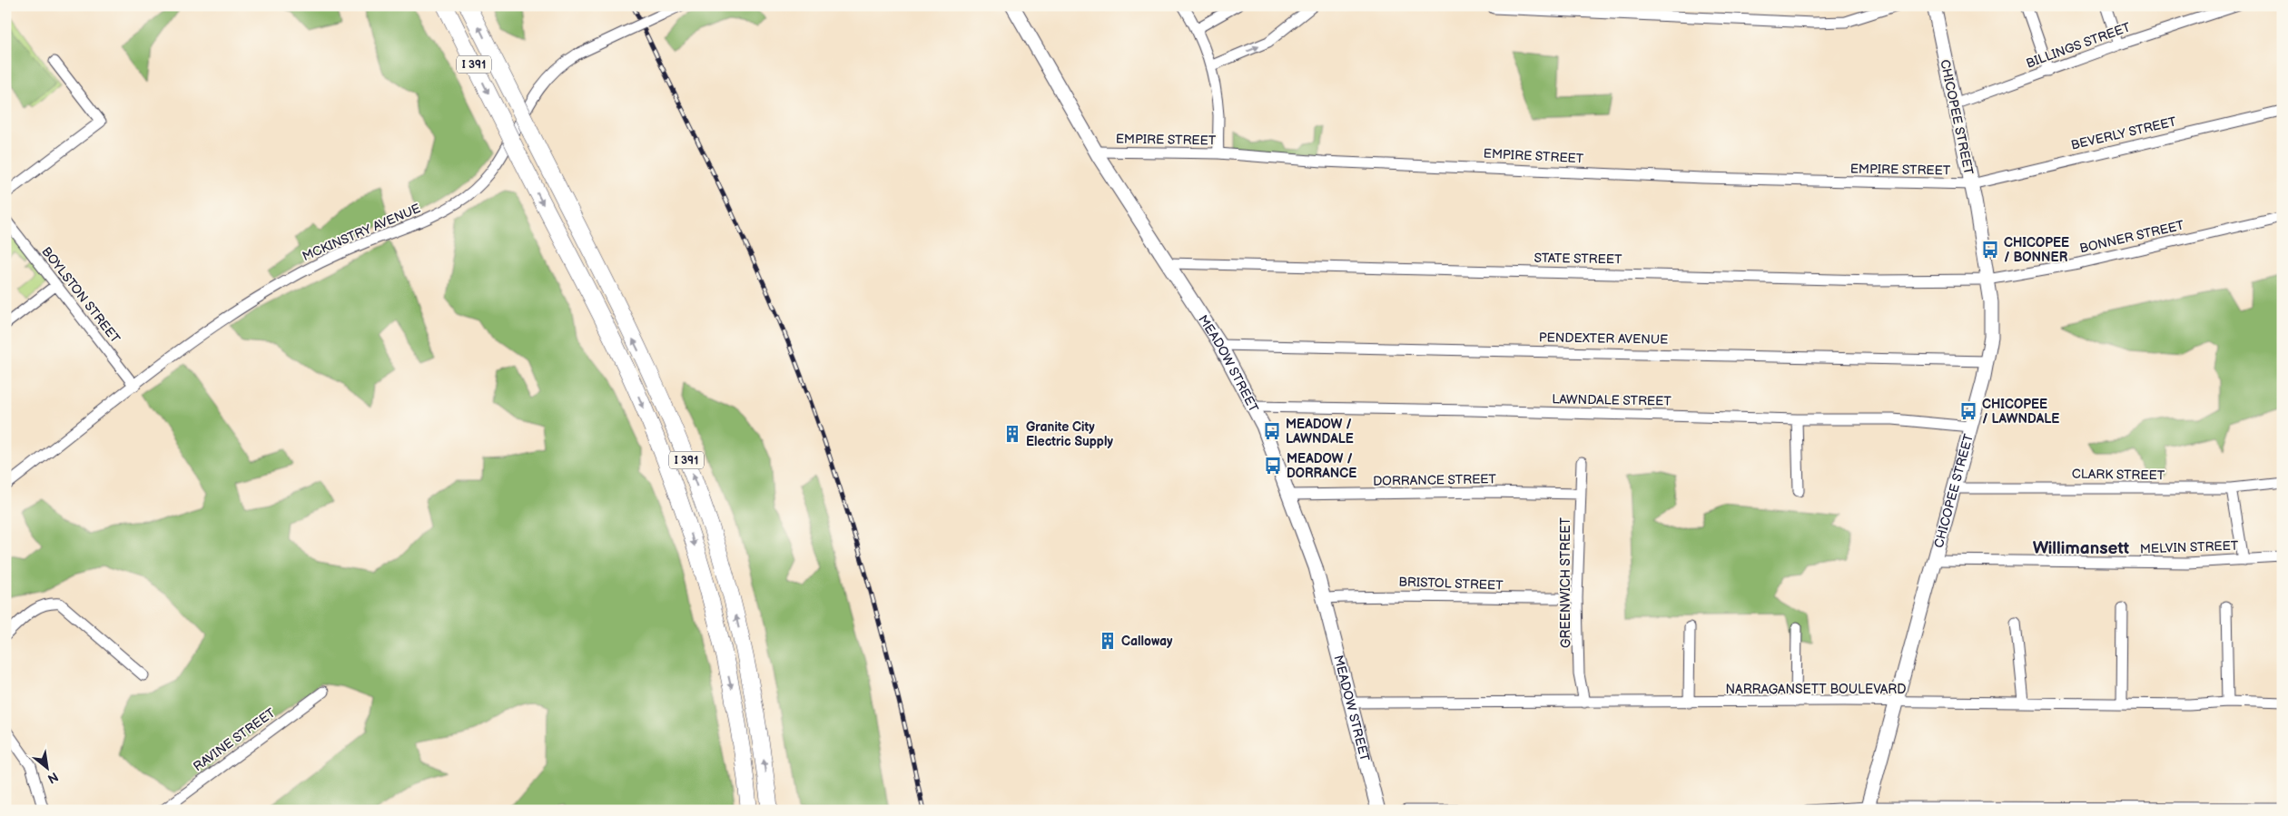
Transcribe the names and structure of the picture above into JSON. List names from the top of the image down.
{
  "streets": {
    "highway": ["I 391"],
    "main road": ["CHICOPEE STREET", "MEADOW STREET"],
    "street": [
      "BILLINGS STREET",
      "BEVERLY STREET",
      "EMPIRE STREET",
      "MCKINSTRY AVENUE",
      "BONNER STREET",
      "STATE STREET",
      "BOYLSTON STREET",
      "PENDEXTER AVENUE",
      "LAWNDALE STREET",
      "CLARK STREET",
      "DORRANCE STREET",
      "MELVIN STREET",
      "GREENWICH STREET",
      "BRISTOL STREET",
      "NARRAGANSETT BOULEVARD",
      "RAVINE STREET"
    ]
  },
  "crossings": [
    ["BILLINGS STREET", "CHICOPEE STREET"],
    ["CHICOPEE STREET", "BEVERLY STREET"],
    ["CHICOPEE STREET", "EMPIRE STREET"],
    ["CHICOPEE STREET", "BONNER STREET"],
    ["CHICOPEE STREET", "STATE STREET"],
    ["CHICOPEE STREET", "PENDEXTER AVENUE"],
    ["CHICOPEE STREET", "LAWNDALE STREET"],
    ["CHICOPEE STREET", "CLARK STREET"],
    ["CHICOPEE STREET", "MELVIN STREET"],
    ["CHICOPEE STREET", "NARRAGANSETT BOULEVARD"],
    ["BEVERLY STREET", "EMPIRE STREET"],
    ["EMPIRE STREET", "MEADOW STREET"],
    ["MCKINSTRY AVENUE", "BOYLSTON STREET"],
    ["BONNER STREET", "STATE STREET"],
    ["STATE STREET", "MEADOW STREET"],
    ["PENDEXTER AVENUE", "MEADOW STREET"],
    ["MEADOW STREET", "LAWNDALE STREET"],
    ["MEADOW STREET", "DORRANCE STREET"],
    ["MEADOW STREET", "BRISTOL STREET"],
    ["MEADOW STREET", "NARRAGANSETT BOULEVARD"],
    ["DORRANCE STREET", "GREENWICH STREET"],
    ["GREENWICH STREET", "BRISTOL STREET"],
    ["GREENWICH STREET", "NARRAGANSETT BOULEVARD"]
  ],
  "districts": ["Willimansett"],
  "places": {
    "bus stop": [
      "CHICOPEE / BONNER",
      "CHICOPEE / LAWNDALE",
      "MEADOW / LAWNDALE",
      "MEADOW / DORRANCE"
    ],
    "building": ["Granite City Electric Supply", "Calloway"]
  },
  "north": "bottom right"
}
